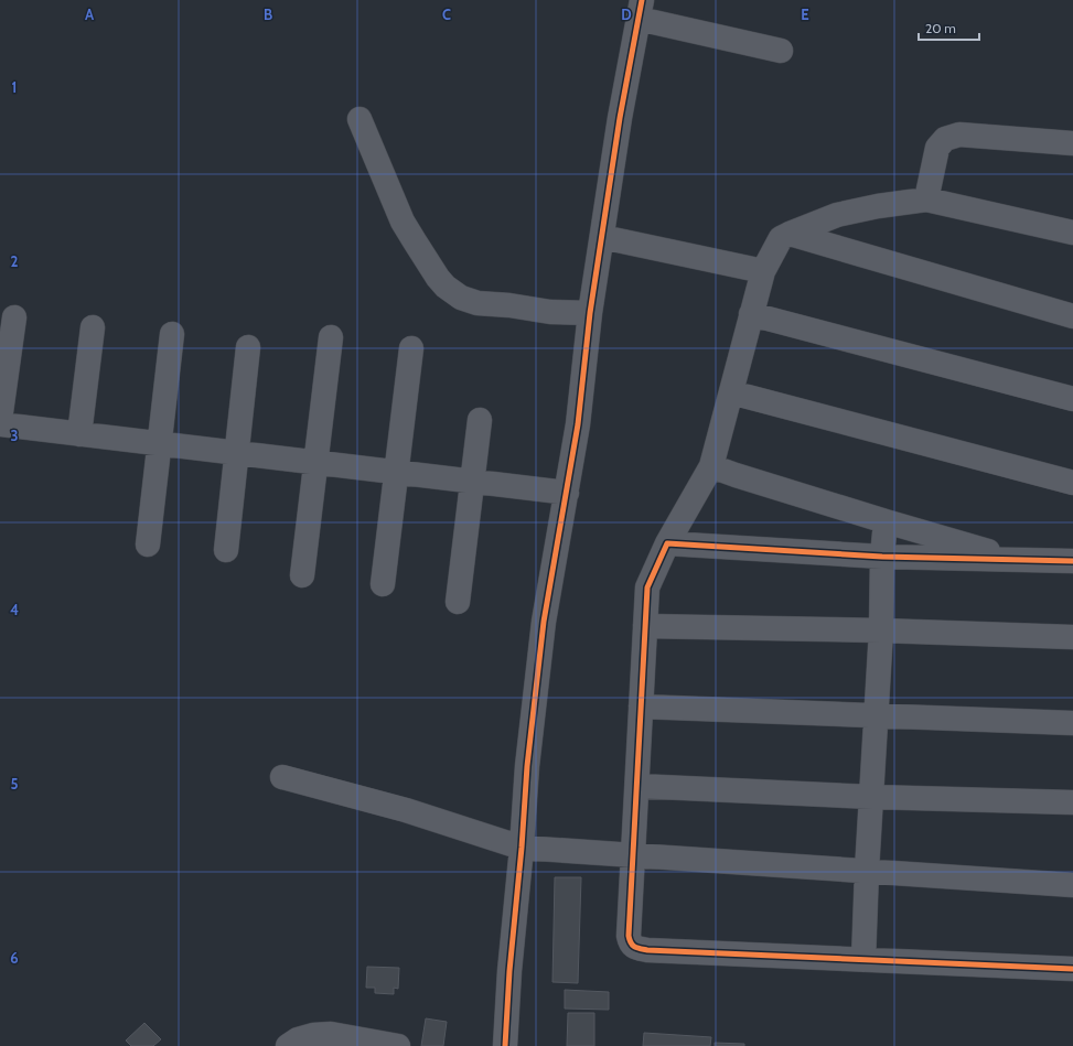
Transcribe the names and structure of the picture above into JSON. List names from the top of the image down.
{
  "scale_bar": "20 m",
  "grid": {
    "columns": [
      "A",
      "B",
      "C",
      "D",
      "E"
    ],
    "rows": [
      "1",
      "2",
      "3",
      "4",
      "5",
      "6"
    ]
  }
}
